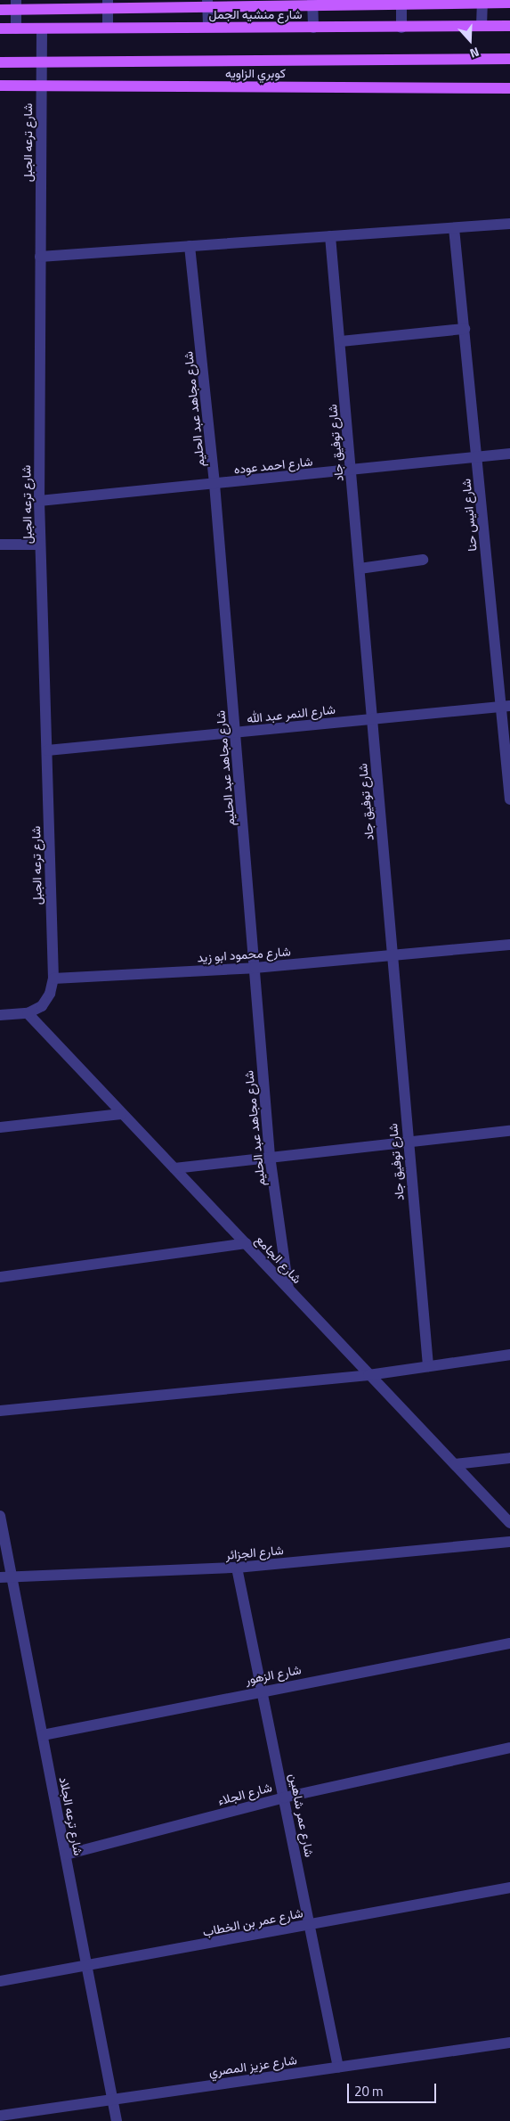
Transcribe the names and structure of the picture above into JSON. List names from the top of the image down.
{
  "streets": {
    "main road": ["شارع منشيه الجمل", "كوبري الزاويه"],
    "street": [
      "شارع ترعه الجبل",
      "شارع مجاهد عبد الحليم",
      "شارع توفيق جاد",
      "شارع احمد عوده",
      "شارع انيس حنا",
      "شارع النمر عبد الله",
      "شارع محمود ابو زيد",
      "شارع الجامع",
      "شارع الجزائر",
      "شارع الزهور",
      "شارع الجلاء",
      "شارع عمر شاهين",
      "شارع ترعه الجلاد",
      "شارع عمر بن الخطاب",
      "شارع عزيز المصري"
    ]
  },
  "crossings": [
    ["شارع منشيه الجمل", "شارع ترعه الجبل"],
    ["شارع ترعه الجبل", "شارع احمد عوده"],
    ["شارع ترعه الجبل", "شارع النمر عبد الله"],
    ["شارع ترعه الجبل", "شارع محمود ابو زيد"],
    ["شارع مجاهد عبد الحليم", "شارع احمد عوده"],
    ["شارع مجاهد عبد الحليم", "شارع النمر عبد الله"],
    ["شارع مجاهد عبد الحليم", "شارع محمود ابو زيد"],
    ["شارع مجاهد عبد الحليم", "شارع الجامع"],
    ["شارع توفيق جاد", "شارع احمد عوده"],
    ["شارع توفيق جاد", "شارع النمر عبد الله"],
    ["شارع توفيق جاد", "شارع محمود ابو زيد"],
    ["شارع احمد عوده", "شارع انيس حنا"],
    ["شارع انيس حنا", "شارع النمر عبد الله"],
    ["شارع الجزائر", "شارع عمر شاهين"],
    ["شارع الجزائر", "شارع ترعه الجلاد"],
    ["شارع الزهور", "شارع عمر شاهين"],
    ["شارع الزهور", "شارع ترعه الجلاد"],
    ["شارع الجلاء", "شارع عمر شاهين"],
    ["شارع الجلاء", "شارع ترعه الجلاد"],
    ["شارع عمر شاهين", "شارع عمر بن الخطاب"],
    ["شارع عمر شاهين", "شارع عزيز المصري"],
    ["شارع ترعه الجلاد", "شارع عمر بن الخطاب"],
    ["شارع ترعه الجلاد", "شارع عزيز المصري"]
  ],
  "scale_bar": "20 m",
  "north": "bottom"
}
